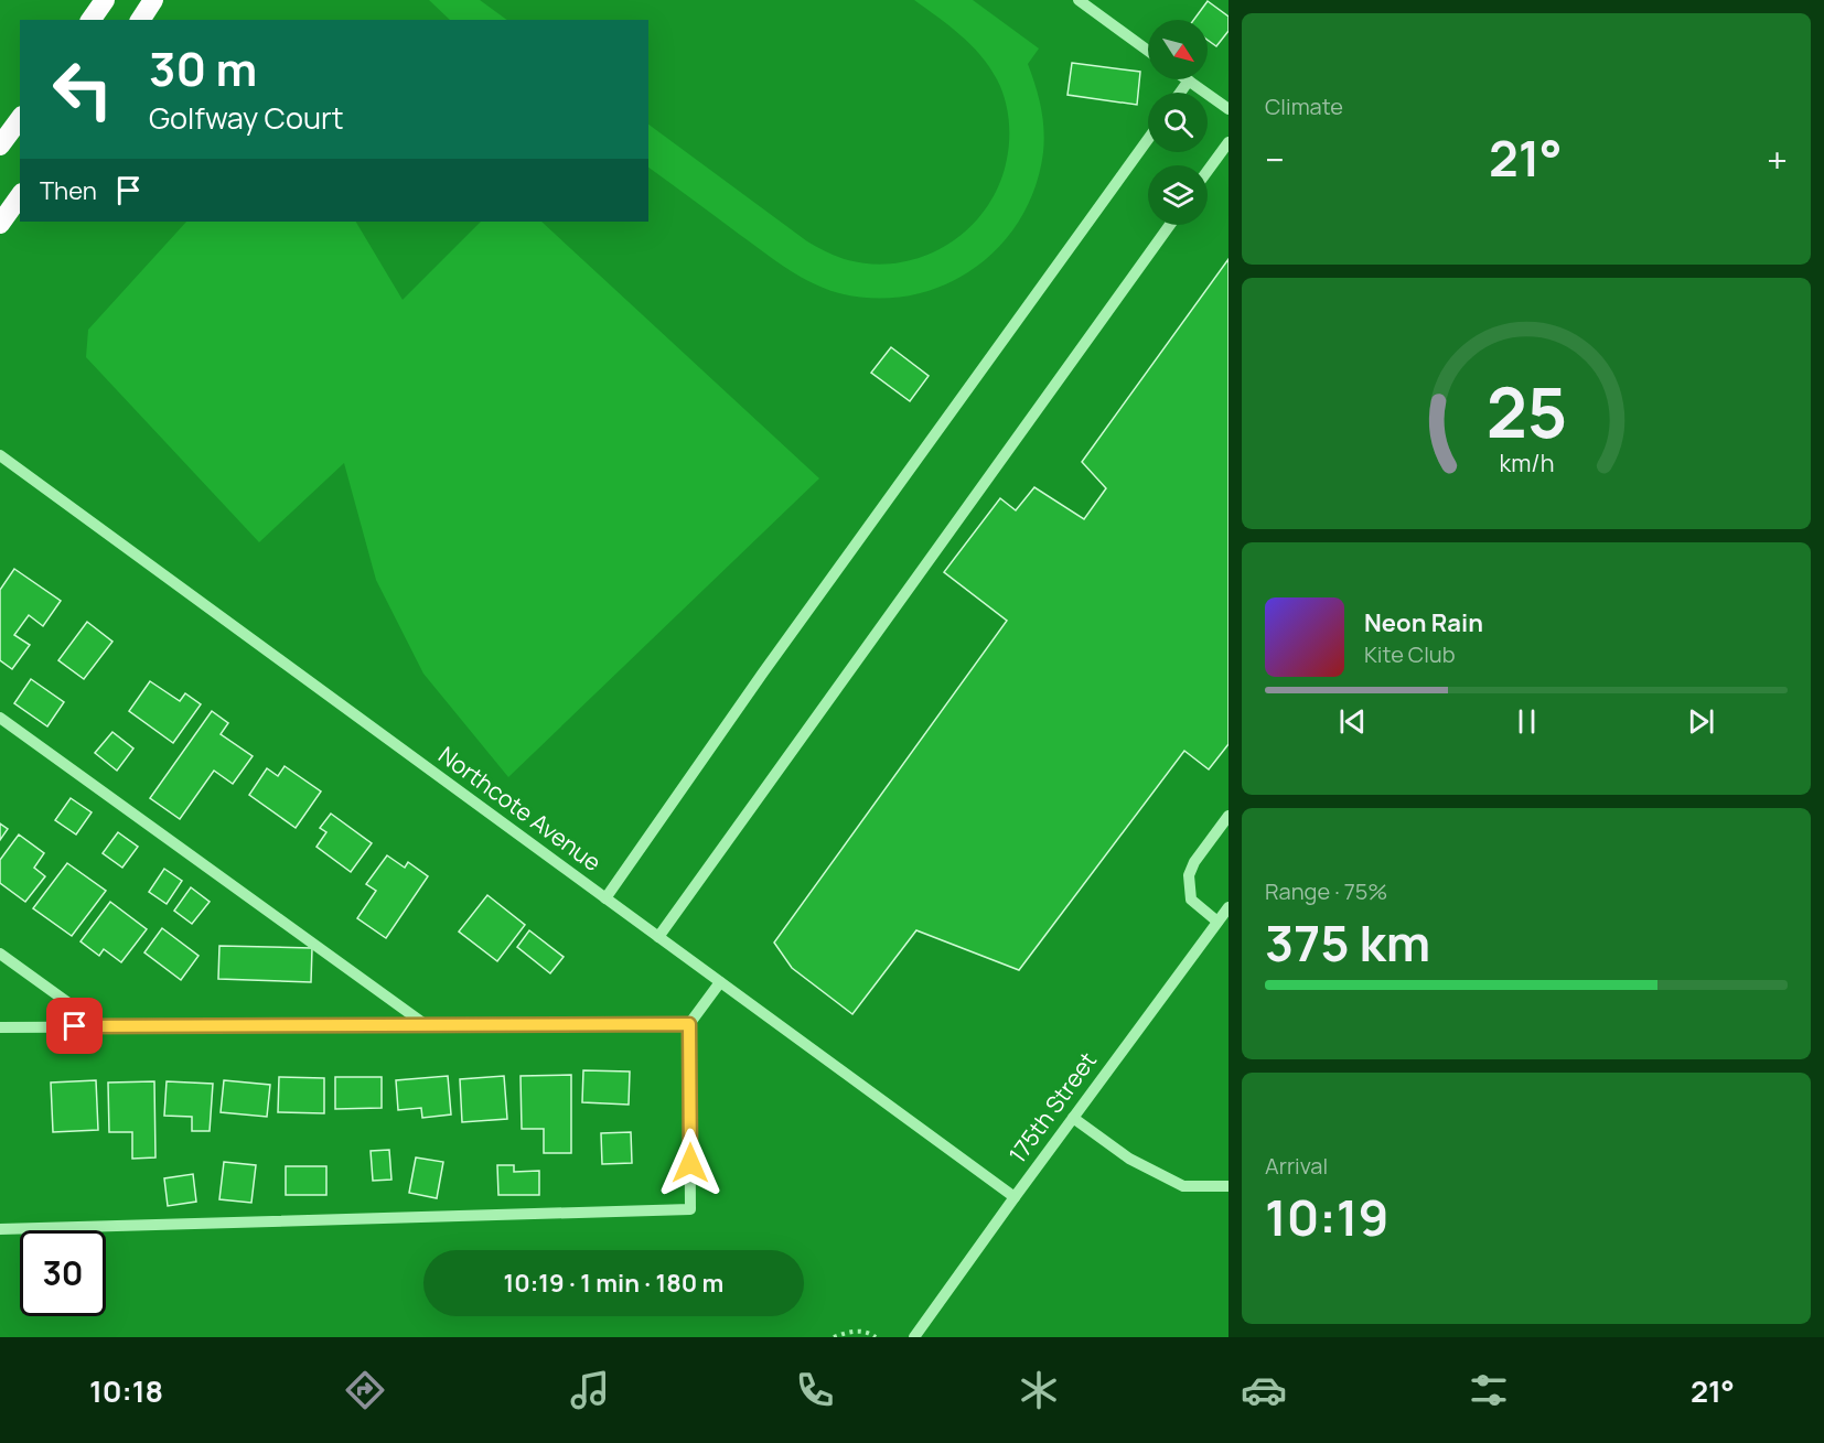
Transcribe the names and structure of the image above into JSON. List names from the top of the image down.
{
  "streets": {
    "street": ["Northcote Avenue", "175th Street"]
  },
  "crossings": [
    ["Northcote Avenue", "175th Street"]
  ],
  "north": "bottom right",
  "page": {
    "tile": [
      "Climate",
      ["Range · 75%", "375 km"],
      ["Arrival", "10:19"]
    ],
    "turn": ["30 m", "Golfway Court"],
    "heat": ["−", "21°", "+"],
    "then": "Then",
    "song": ["Neon Rain", "Kite Club"],
    "limit": "30",
    "trip": "10:19 · 1 min · 180 m",
    "tabs": ["10:18", "21°"],
    "gauge": ["25", "km/h"]
  }
}
